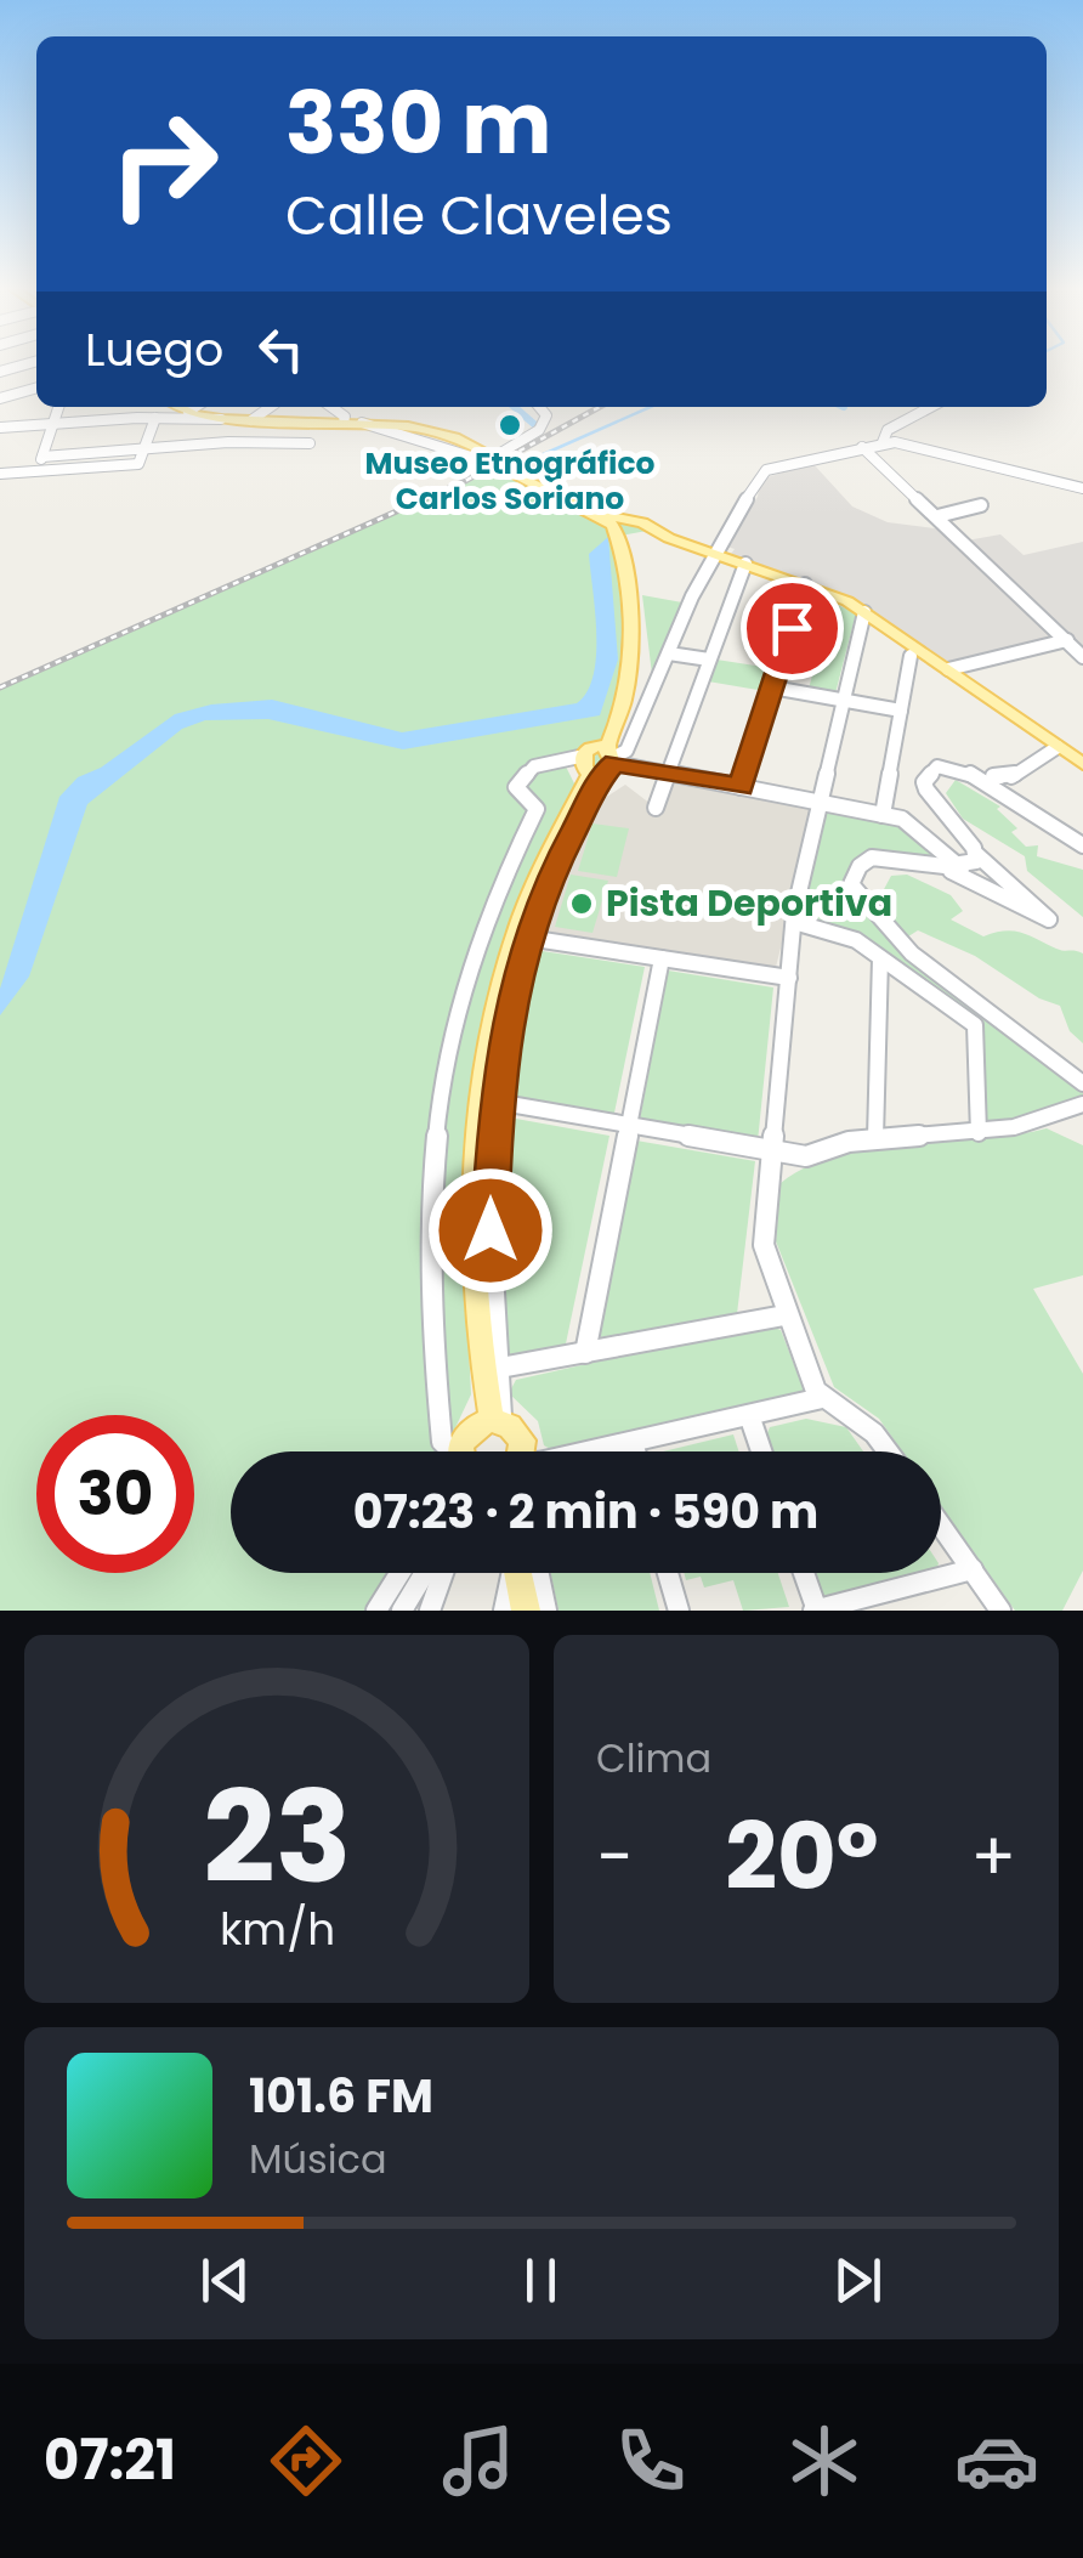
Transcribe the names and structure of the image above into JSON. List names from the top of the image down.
{
  "places": ["Museo Etnográfico Carlos Soriano", "Pista Deportiva"],
  "page": {
    "turn": ["330 m", "Calle Claveles"],
    "then": "Luego",
    "limit": "30",
    "trip": "07:23 · 2 min · 590 m",
    "tile": "Clima",
    "heat": ["−", "20°", "+"],
    "song": ["101.6 FM", "Música"],
    "tabs": "07:21",
    "gauge": ["23", "km/h"]
  }
}
